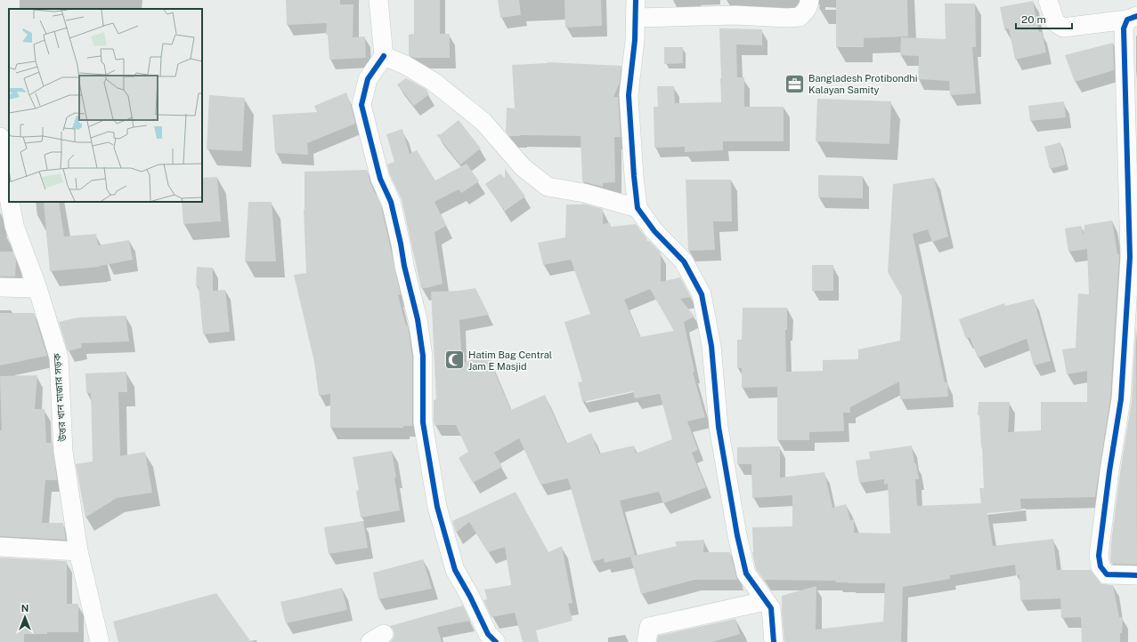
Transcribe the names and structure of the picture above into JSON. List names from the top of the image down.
{
  "streets": {
    "street": ["উত্তর খান মাজার সড়ক"]
  },
  "places": {
    "office": ["Bangladesh Protibondhi Kalayan Samity"],
    "mosque": ["Hatim Bag Central Jam E Masjid"]
  },
  "scale_bar": "20 m",
  "north": "top"
}
